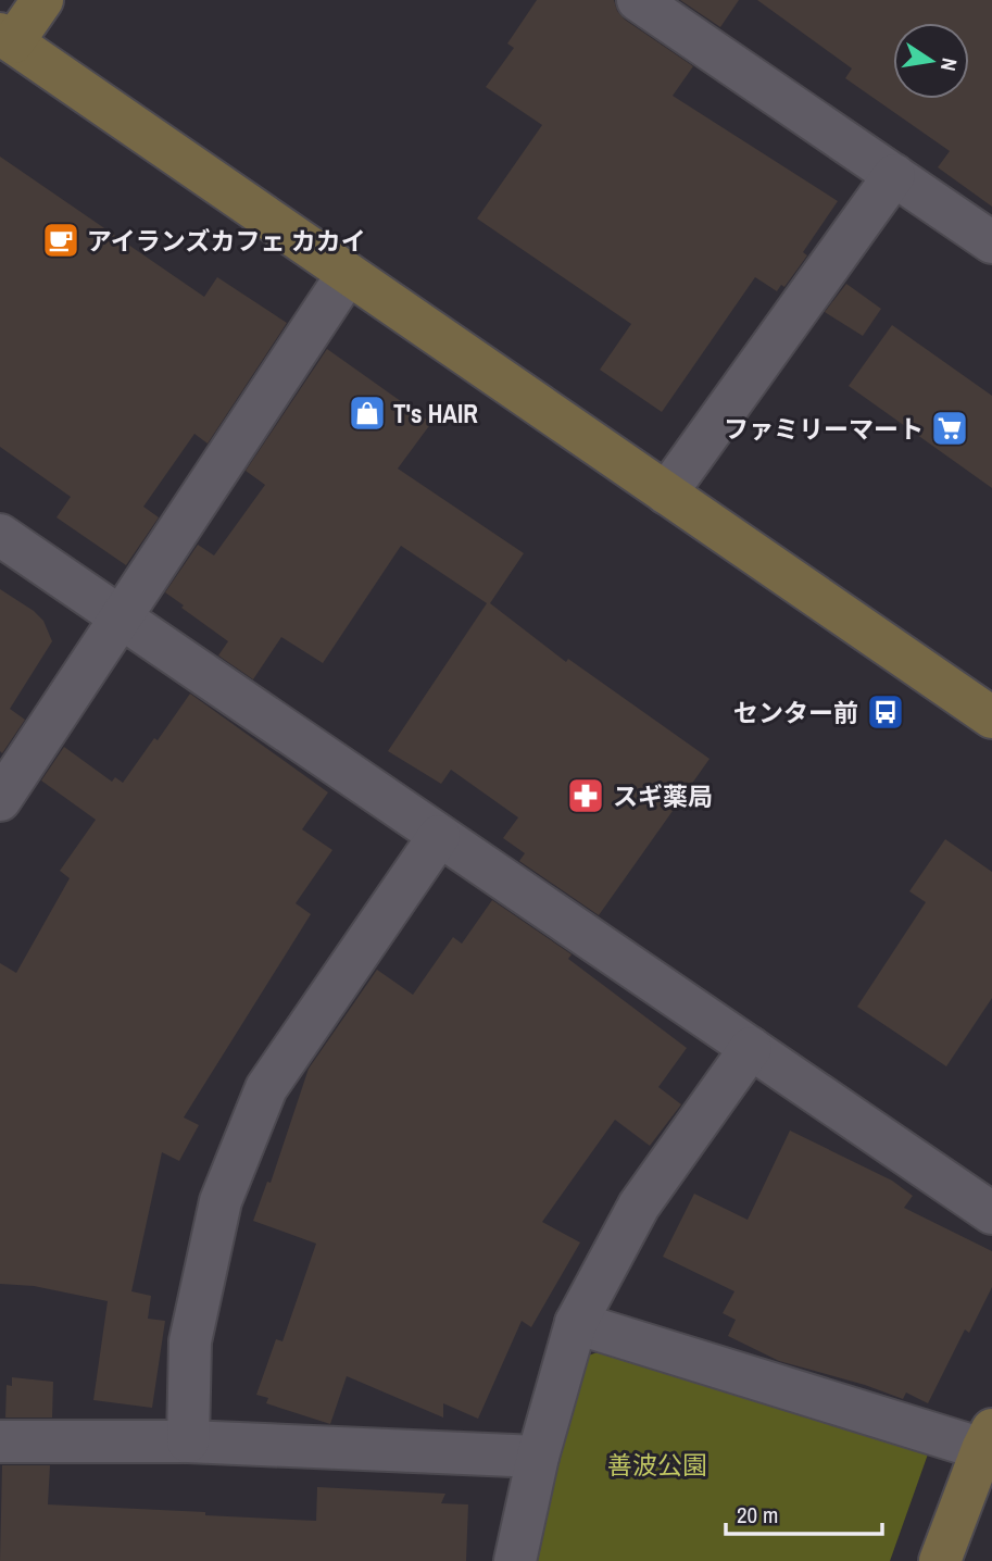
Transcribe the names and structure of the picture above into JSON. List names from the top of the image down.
{
  "parks": ["善波公園"],
  "places": {
    "cafe": ["アイランズカフェ カカイ"],
    "shop": ["T's HAIR"],
    "supermarket": ["ファミリーマート"],
    "bus stop": ["センター前"],
    "pharmacy": ["スギ薬局"]
  },
  "scale_bar": "20 m",
  "north": "right"
}
